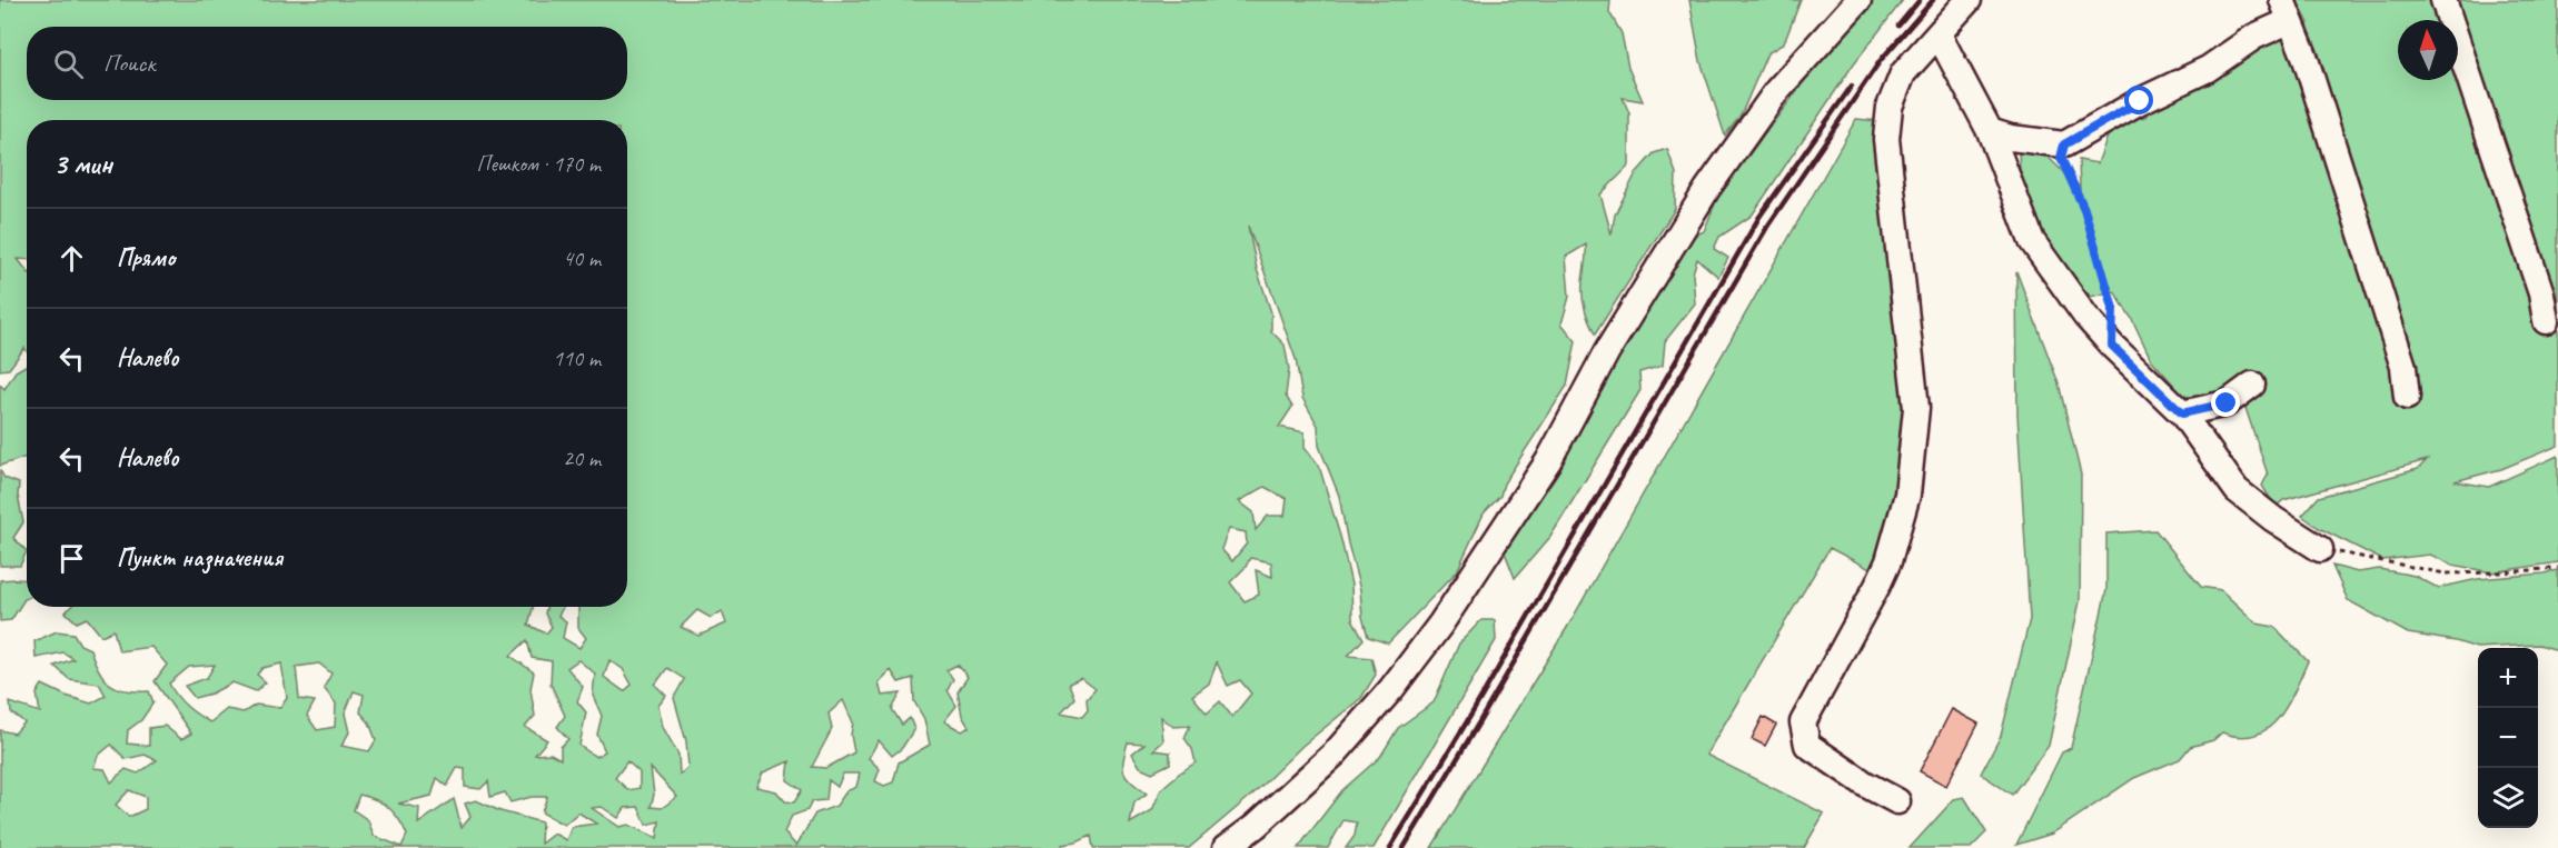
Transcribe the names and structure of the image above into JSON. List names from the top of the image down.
{
  "north": "top",
  "page": {
    "search": "Поиск",
    "heading": ["3 мин", "Пешком · 170 m"],
    "list": [
      ["Прямо", "40 m"],
      ["Налево", "110 m"],
      ["Налево", "20 m"],
      "Пункт назначения"
    ],
    "map_buttons": ["+", "−"]
  }
}
